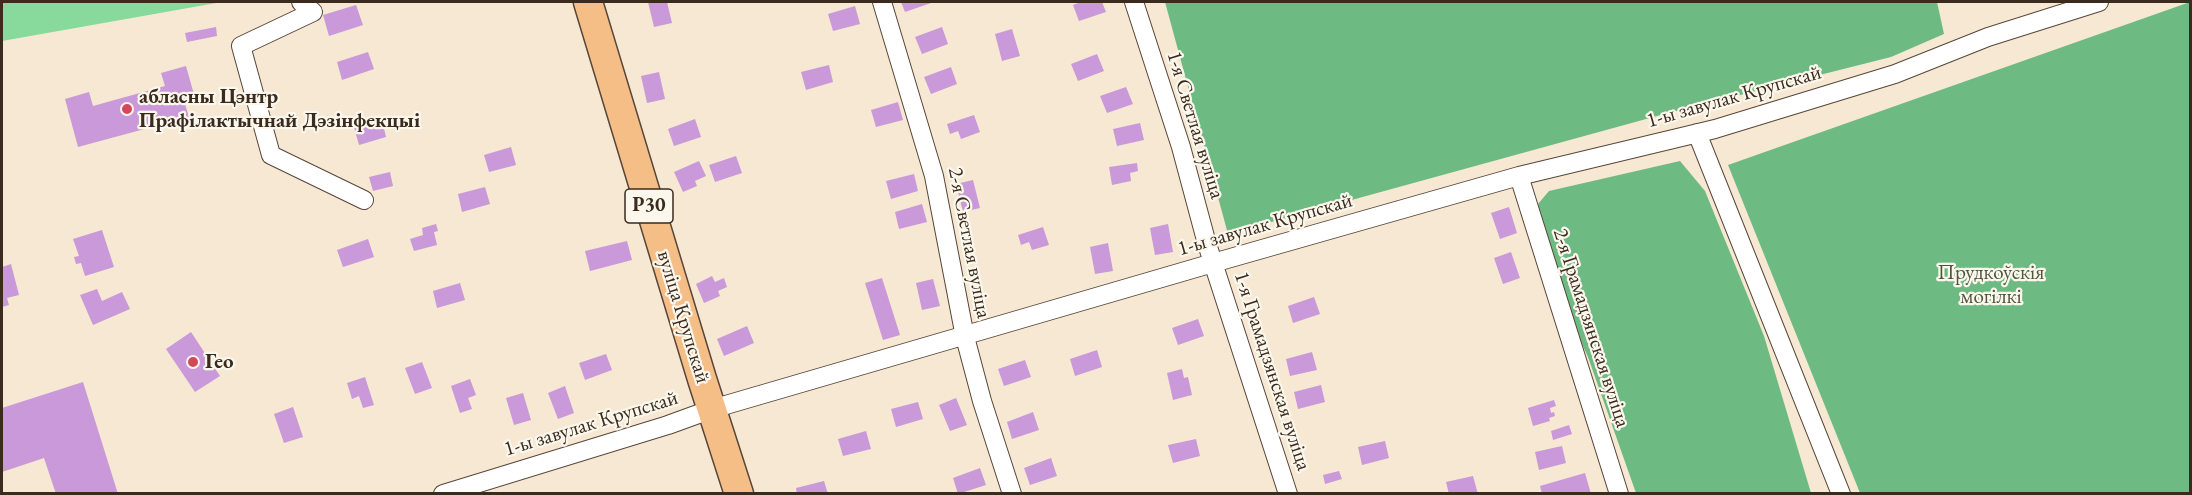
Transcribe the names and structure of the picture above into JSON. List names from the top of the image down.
{
  "streets": {
    "main road": ["Р30", "вуліца Крупскай"],
    "street": [
      "1-ы завулак Крупскай",
      "1-я Светлая вуліца",
      "2-я Светлая вуліца",
      "2-я Грамадзянская вуліца",
      "1-я Грамадзянская вуліца"
    ]
  },
  "crossings": [
    ["1-ы завулак Крупскай", "1-я Светлая вуліца"],
    ["1-ы завулак Крупскай", "2-я Светлая вуліца"],
    ["1-ы завулак Крупскай", "вуліца Крупскай"],
    ["1-ы завулак Крупскай", "2-я Грамадзянская вуліца"],
    ["1-ы завулак Крупскай", "1-я Грамадзянская вуліца"],
    ["1-я Светлая вуліца", "1-я Грамадзянская вуліца"]
  ],
  "parks": ["Прудкоўскія могілкі"],
  "places": ["абласны Цэнтр Прафілактычнай Дэзінфекцыі", "Гео"]
}
